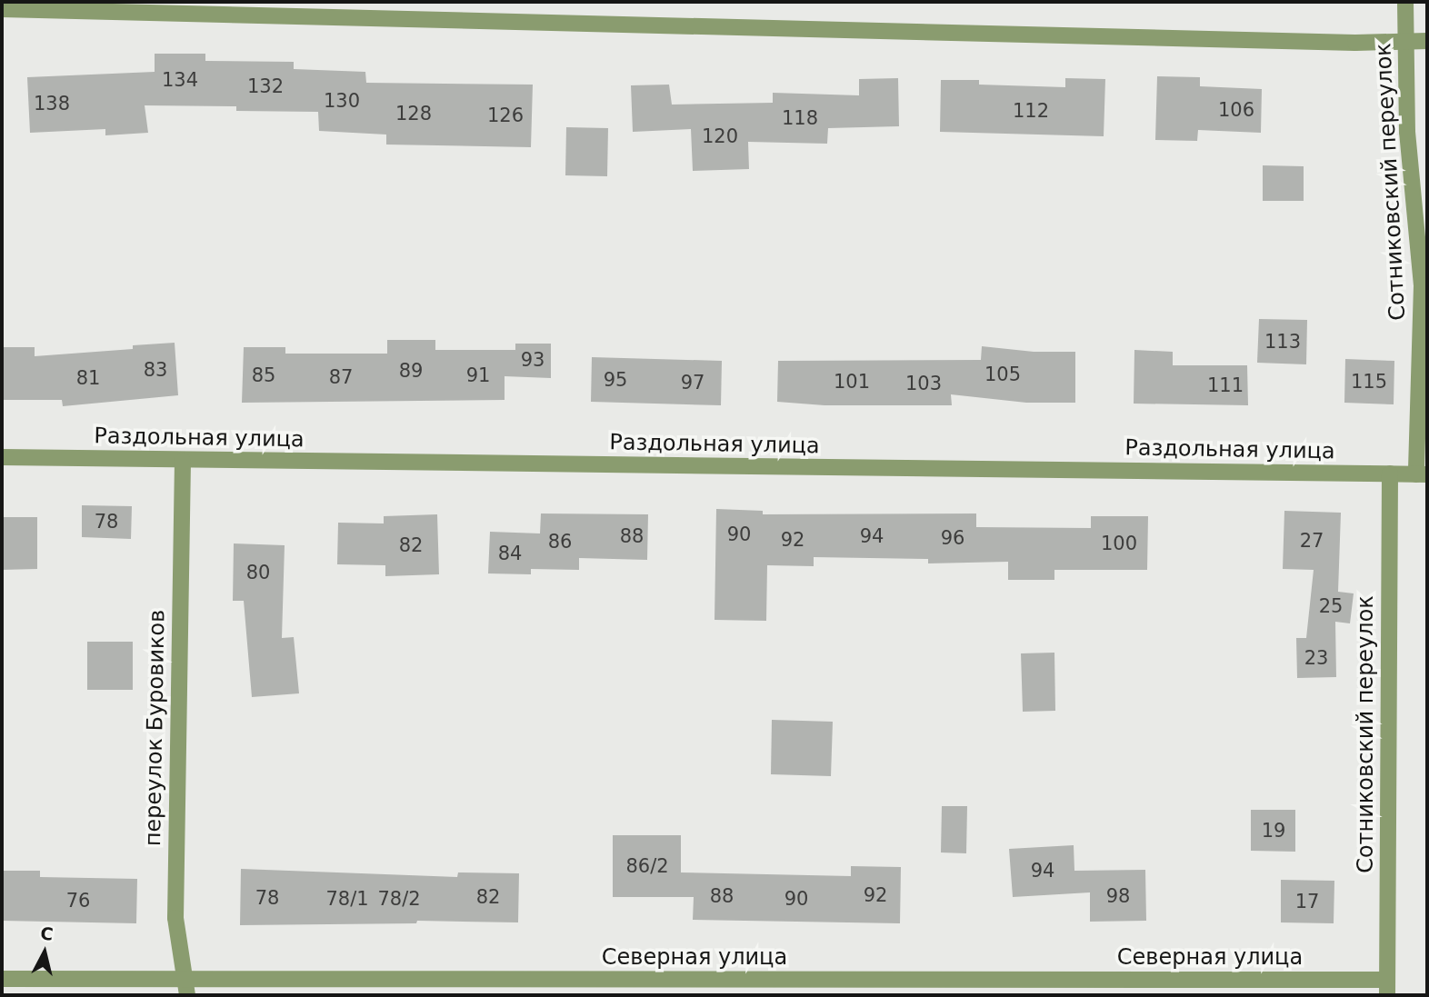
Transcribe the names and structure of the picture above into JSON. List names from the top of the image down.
{
  "streets": {
    "street": [
      "Сотниковский переулок",
      "Раздольная улица",
      "переулок Буровиков",
      "Северная улица"
    ]
  },
  "crossings": [
    ["Сотниковский переулок", "Раздольная улица"],
    ["Сотниковский переулок", "Северная улица"],
    ["Раздольная улица", "переулок Буровиков"],
    ["переулок Буровиков", "Северная улица"]
  ],
  "house_numbers": [
    "134",
    "132",
    "130",
    "138",
    "106",
    "112",
    "128",
    "126",
    "118",
    "120",
    "113",
    "93",
    "83",
    "89",
    "105",
    "85",
    "91",
    "87",
    "81",
    "95",
    "101",
    "115",
    "97",
    "103",
    "111",
    "78",
    "90",
    "88",
    "94",
    "96",
    "92",
    "27",
    "86",
    "100",
    "82",
    "84",
    "80",
    "25",
    "23",
    "19",
    "86/2",
    "94",
    "92",
    "88",
    "98",
    "82",
    "78",
    "78/1",
    "78/2",
    "90",
    "76",
    "17"
  ],
  "north": "top"
}
